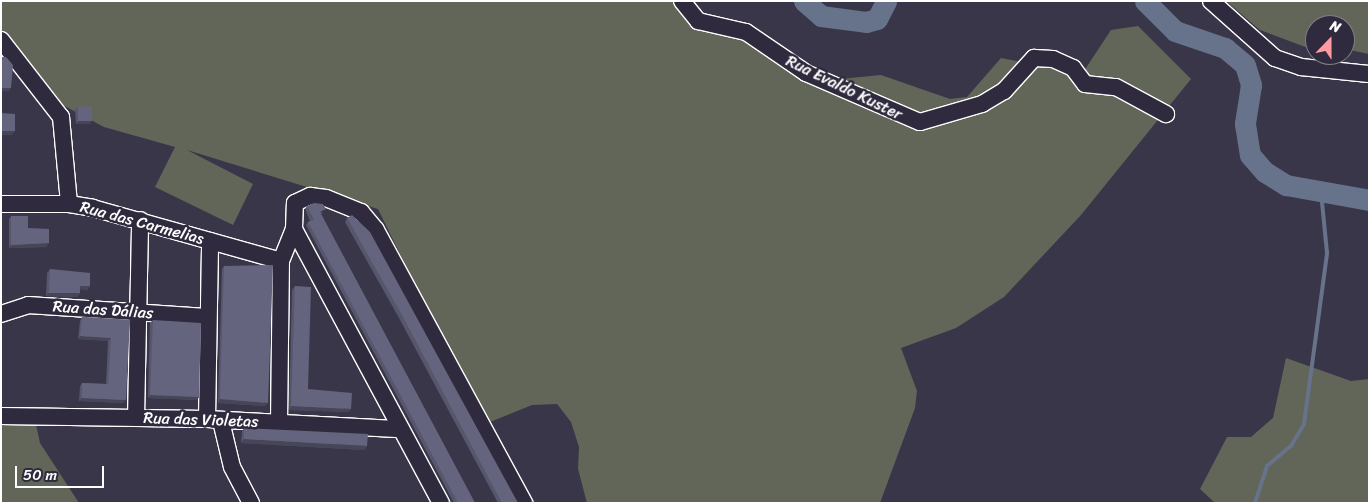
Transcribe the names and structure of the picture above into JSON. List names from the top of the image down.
{
  "streets": {
    "street": [
      "Rua Evaldo Kuster",
      "Rua das Carmelias",
      "Rua das Dálias",
      "Rua das Violetas"
    ]
  },
  "scale_bar": "50 m",
  "north": "top"
}
